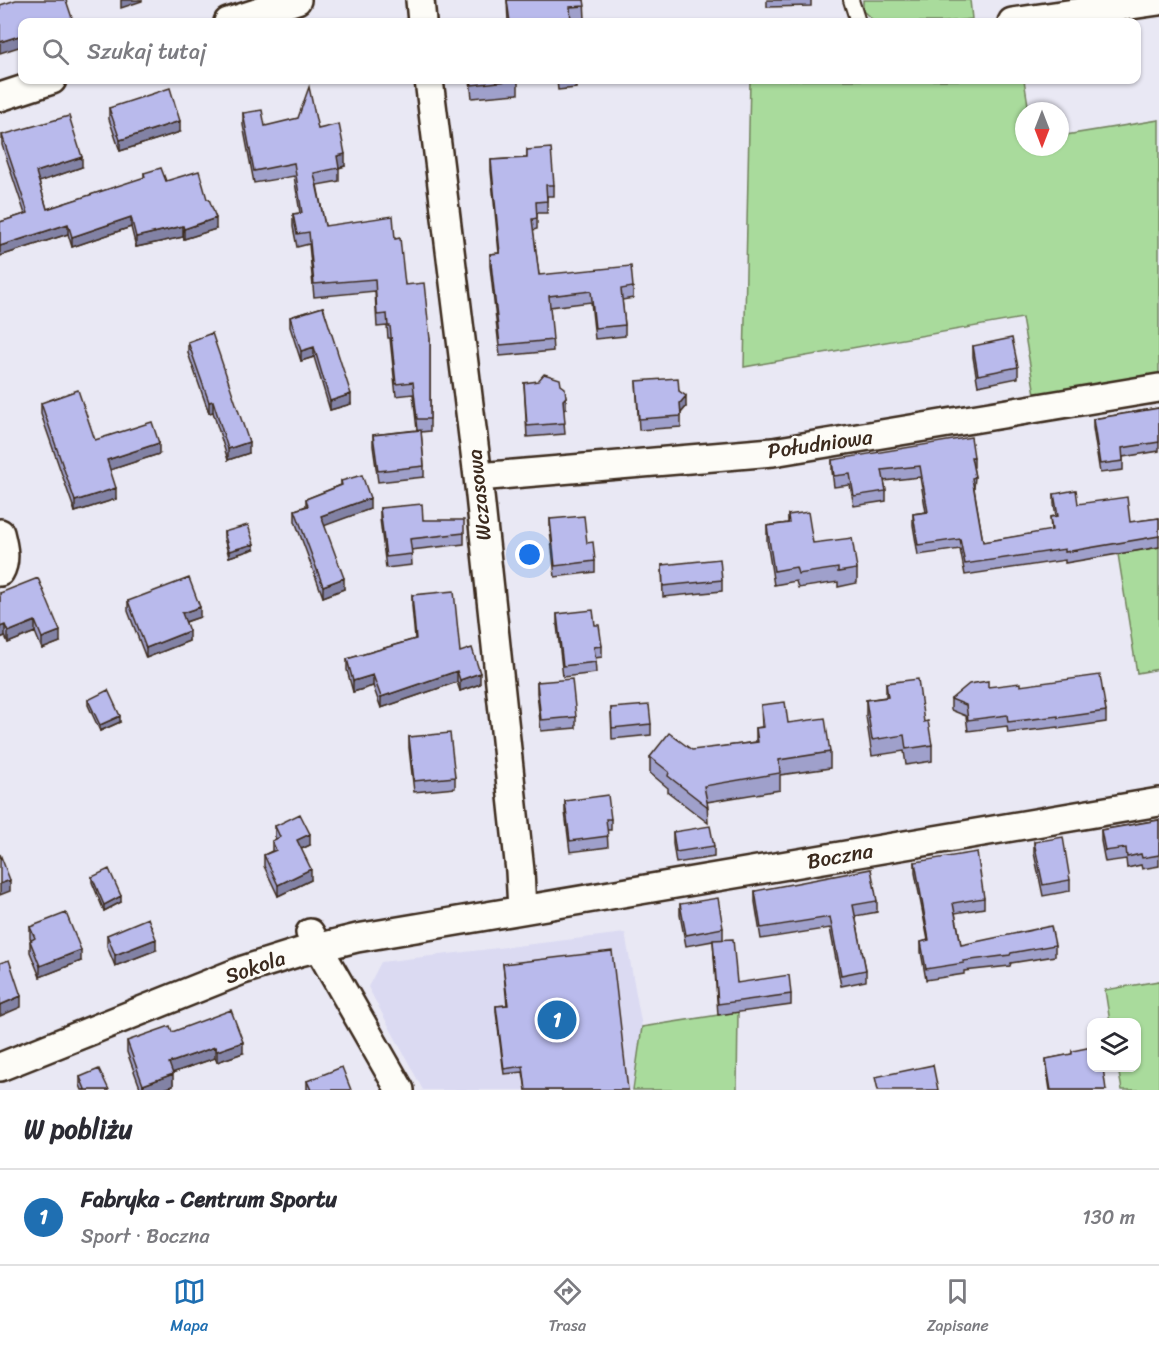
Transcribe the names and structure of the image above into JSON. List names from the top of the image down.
{
  "streets": {
    "street": [
      "Południowa",
      "Wczasowa",
      "Boczna",
      "Sokola"
    ]
  },
  "crossings": [
    ["Południowa", "Wczasowa"],
    ["Wczasowa", "Boczna"],
    ["Wczasowa", "Sokola"],
    ["Boczna", "Sokola"]
  ],
  "north": "bottom",
  "page": {
    "search": "Szukaj tutaj",
    "pins": "1",
    "heading": "W pobliżu",
    "list": [
      {
        "mark": "1",
        "name": "Fabryka - Centrum Sportu",
        "note": "Sport · Boczna",
        "value": "130 m"
      }
    ],
    "nav": ["Mapa", "Trasa", "Zapisane"]
  }
}
